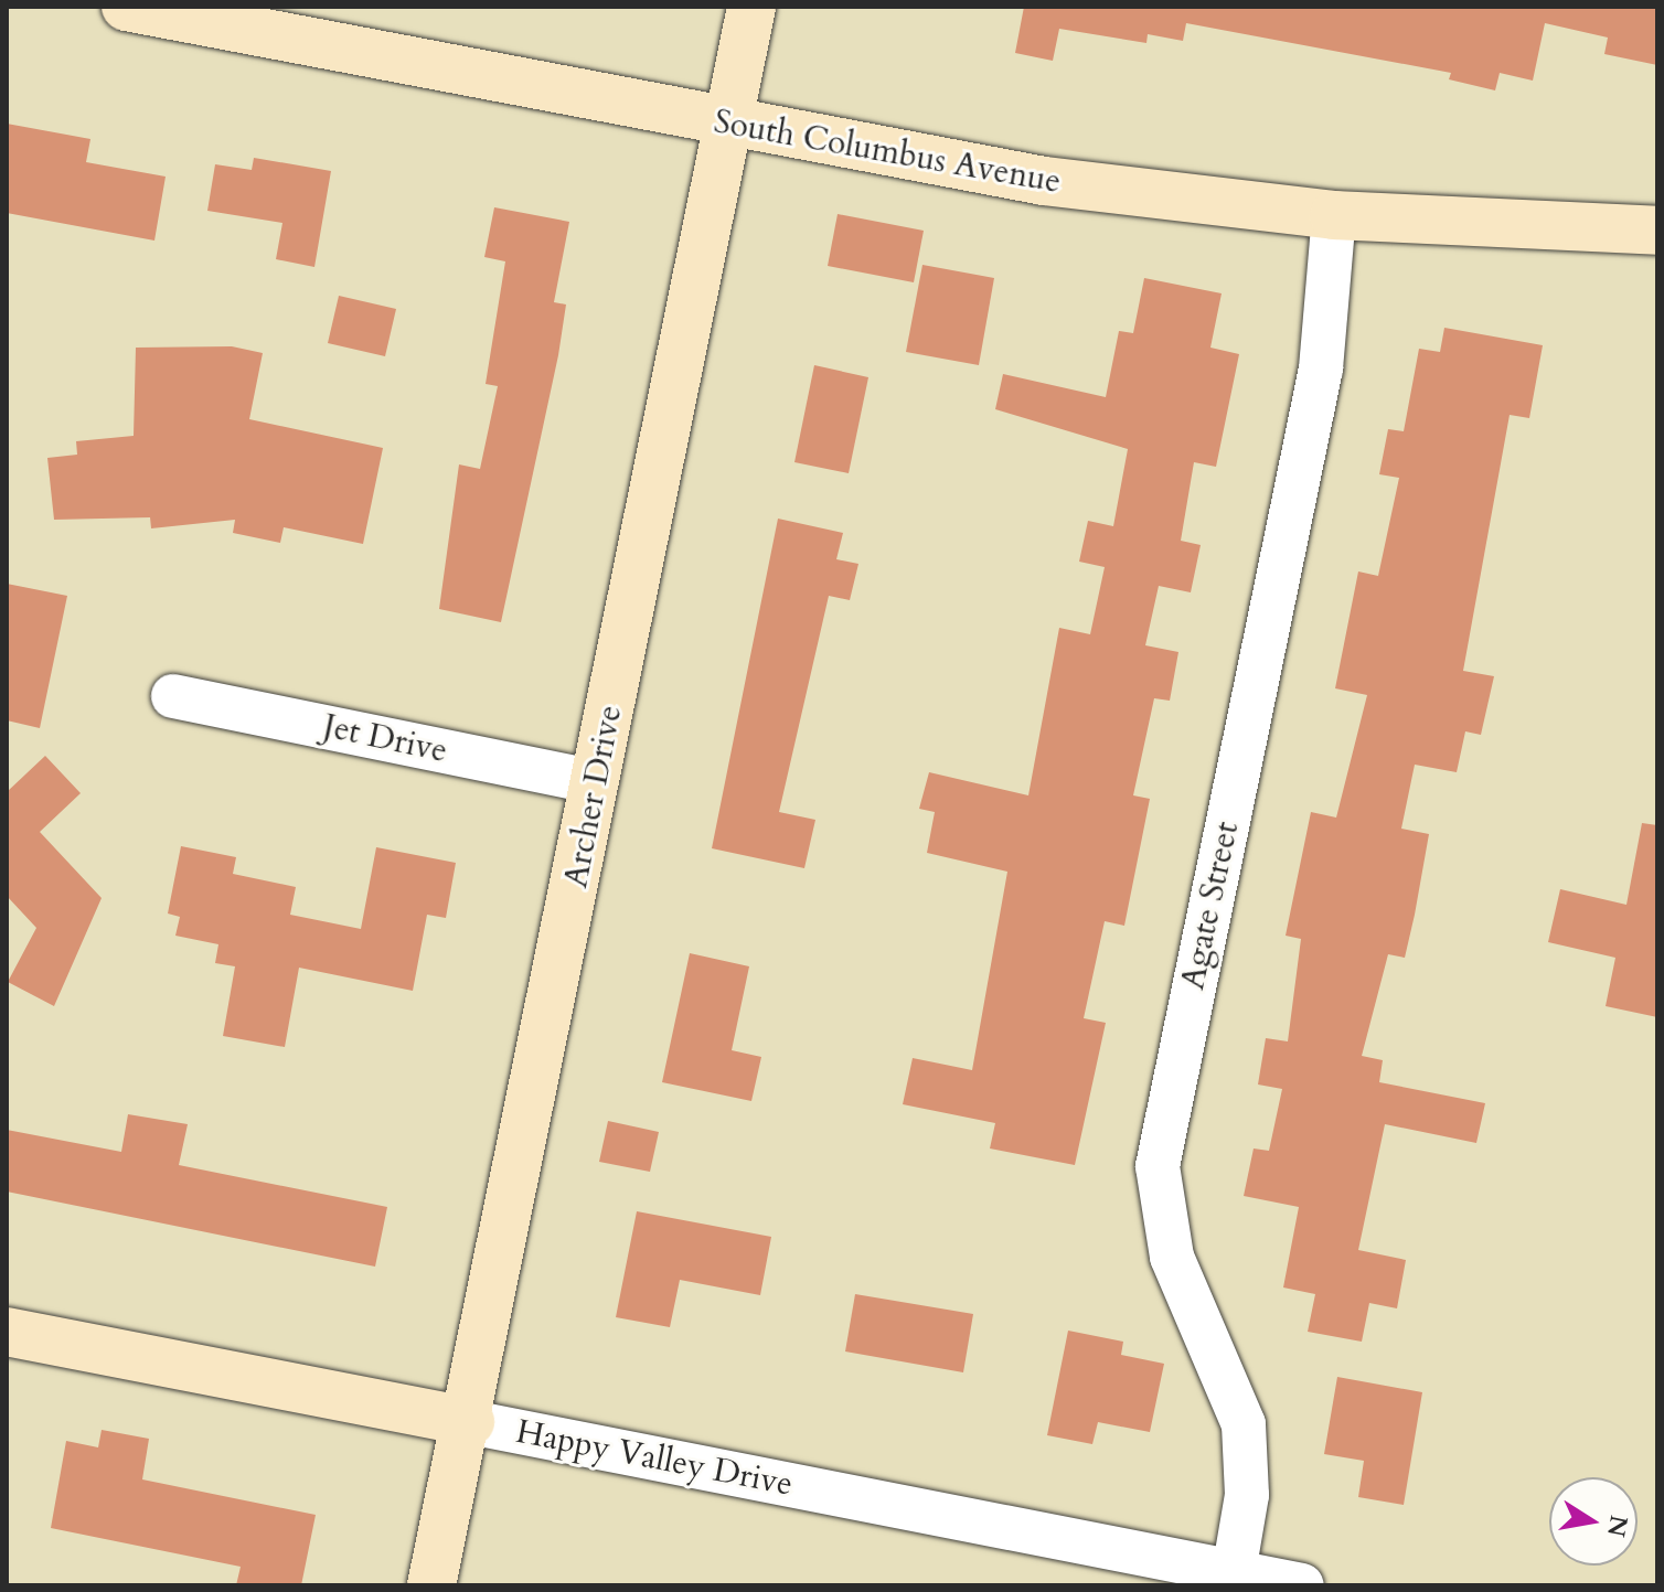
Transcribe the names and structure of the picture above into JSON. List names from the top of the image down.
{
  "streets": {
    "street": [
      "South Columbus Avenue",
      "Jet Drive",
      "Archer Drive",
      "Agate Street",
      "Happy Valley Drive"
    ]
  },
  "crossings": [
    ["South Columbus Avenue", "Archer Drive"],
    ["South Columbus Avenue", "Agate Street"],
    ["Jet Drive", "Archer Drive"],
    ["Archer Drive", "Happy Valley Drive"],
    ["Agate Street", "Happy Valley Drive"]
  ],
  "north": "right"
}
